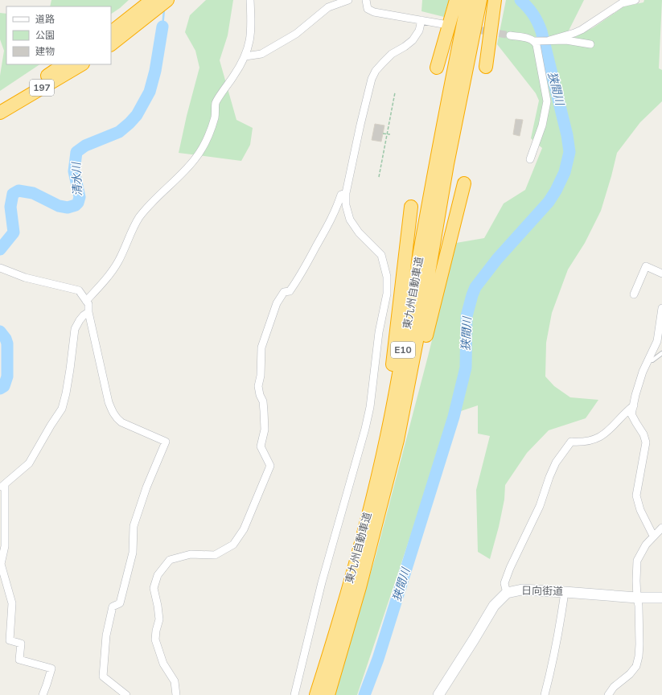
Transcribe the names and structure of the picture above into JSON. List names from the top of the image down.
{
  "streets": {
    "highway": ["197", "東九州自動車道", "E10"],
    "street": ["日向街道"]
  },
  "water": ["狭間川", "清水川"],
  "legend": ["道路", "公園", "建物"]
}
